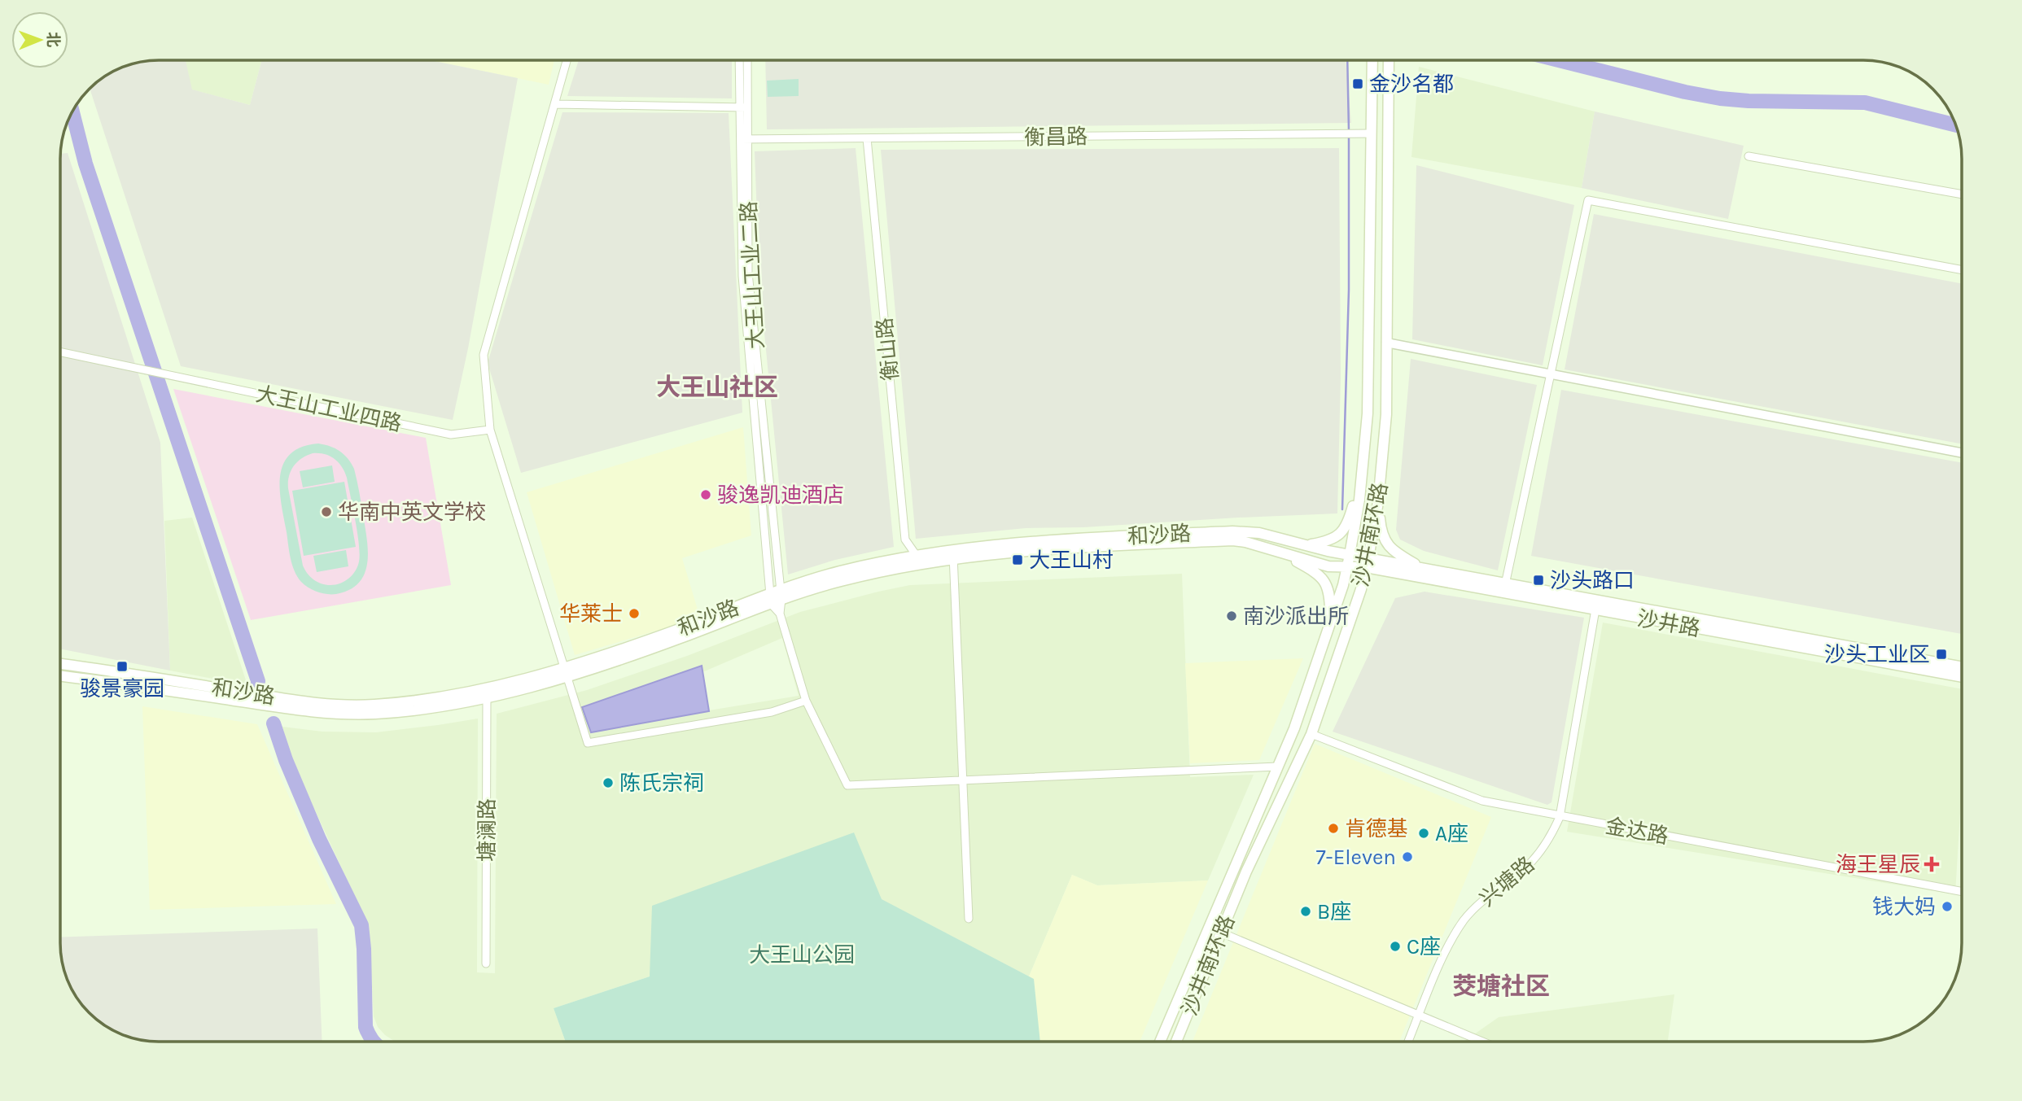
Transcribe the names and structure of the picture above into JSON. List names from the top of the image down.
{
  "streets": {
    "main road": ["和沙路", "沙井南环路", "沙井路"],
    "street": [
      "衡昌路",
      "大王山工业二路",
      "衡山路",
      "大王山工业四路",
      "塘澜路",
      "金达路",
      "兴塘路"
    ]
  },
  "crossings": [
    ["衡昌路", "大王山工业二路"],
    ["衡昌路", "衡山路"],
    ["衡昌路", "沙井南环路"],
    ["大王山工业二路", "和沙路"],
    ["衡山路", "和沙路"],
    ["和沙路", "沙井南环路"],
    ["和沙路", "沙井路"],
    ["和沙路", "塘澜路"],
    ["沙井南环路", "沙井路"],
    ["沙井南环路", "金达路"],
    ["沙井路", "兴塘路"],
    ["金达路", "兴塘路"]
  ],
  "districts": ["大王山社区", "茭塘社区"],
  "parks": ["大王山公园"],
  "places": {
    "transit": [
      "金沙名都",
      "大王山村",
      "沙头路口",
      "沙头工业区",
      "骏景豪园"
    ],
    "other": [
      "骏逸凯迪酒店",
      "华南中英文学校",
      "华莱士",
      "南沙派出所",
      "陈氏宗祠",
      "肯德基",
      "A座",
      "7-Eleven",
      "钱大妈",
      "B座",
      "C座"
    ],
    "health": ["海王星辰"]
  },
  "north": "right"
}
